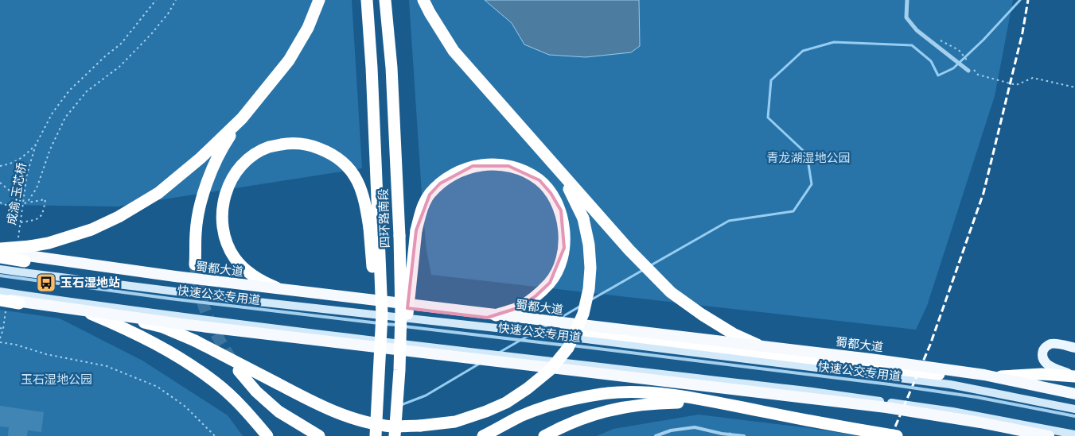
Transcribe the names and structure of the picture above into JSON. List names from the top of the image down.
{
  "streets": {
    "highway": ["四环路南段", "蜀都大道"],
    "lane": ["快速公交专用道"],
    "path": ["成渝·玉芯桥"]
  },
  "parks": ["青龙湖湿地公园", "玉石湿地公园"],
  "places": {
    "bus stop": ["玉石湿地站"]
  }
}
